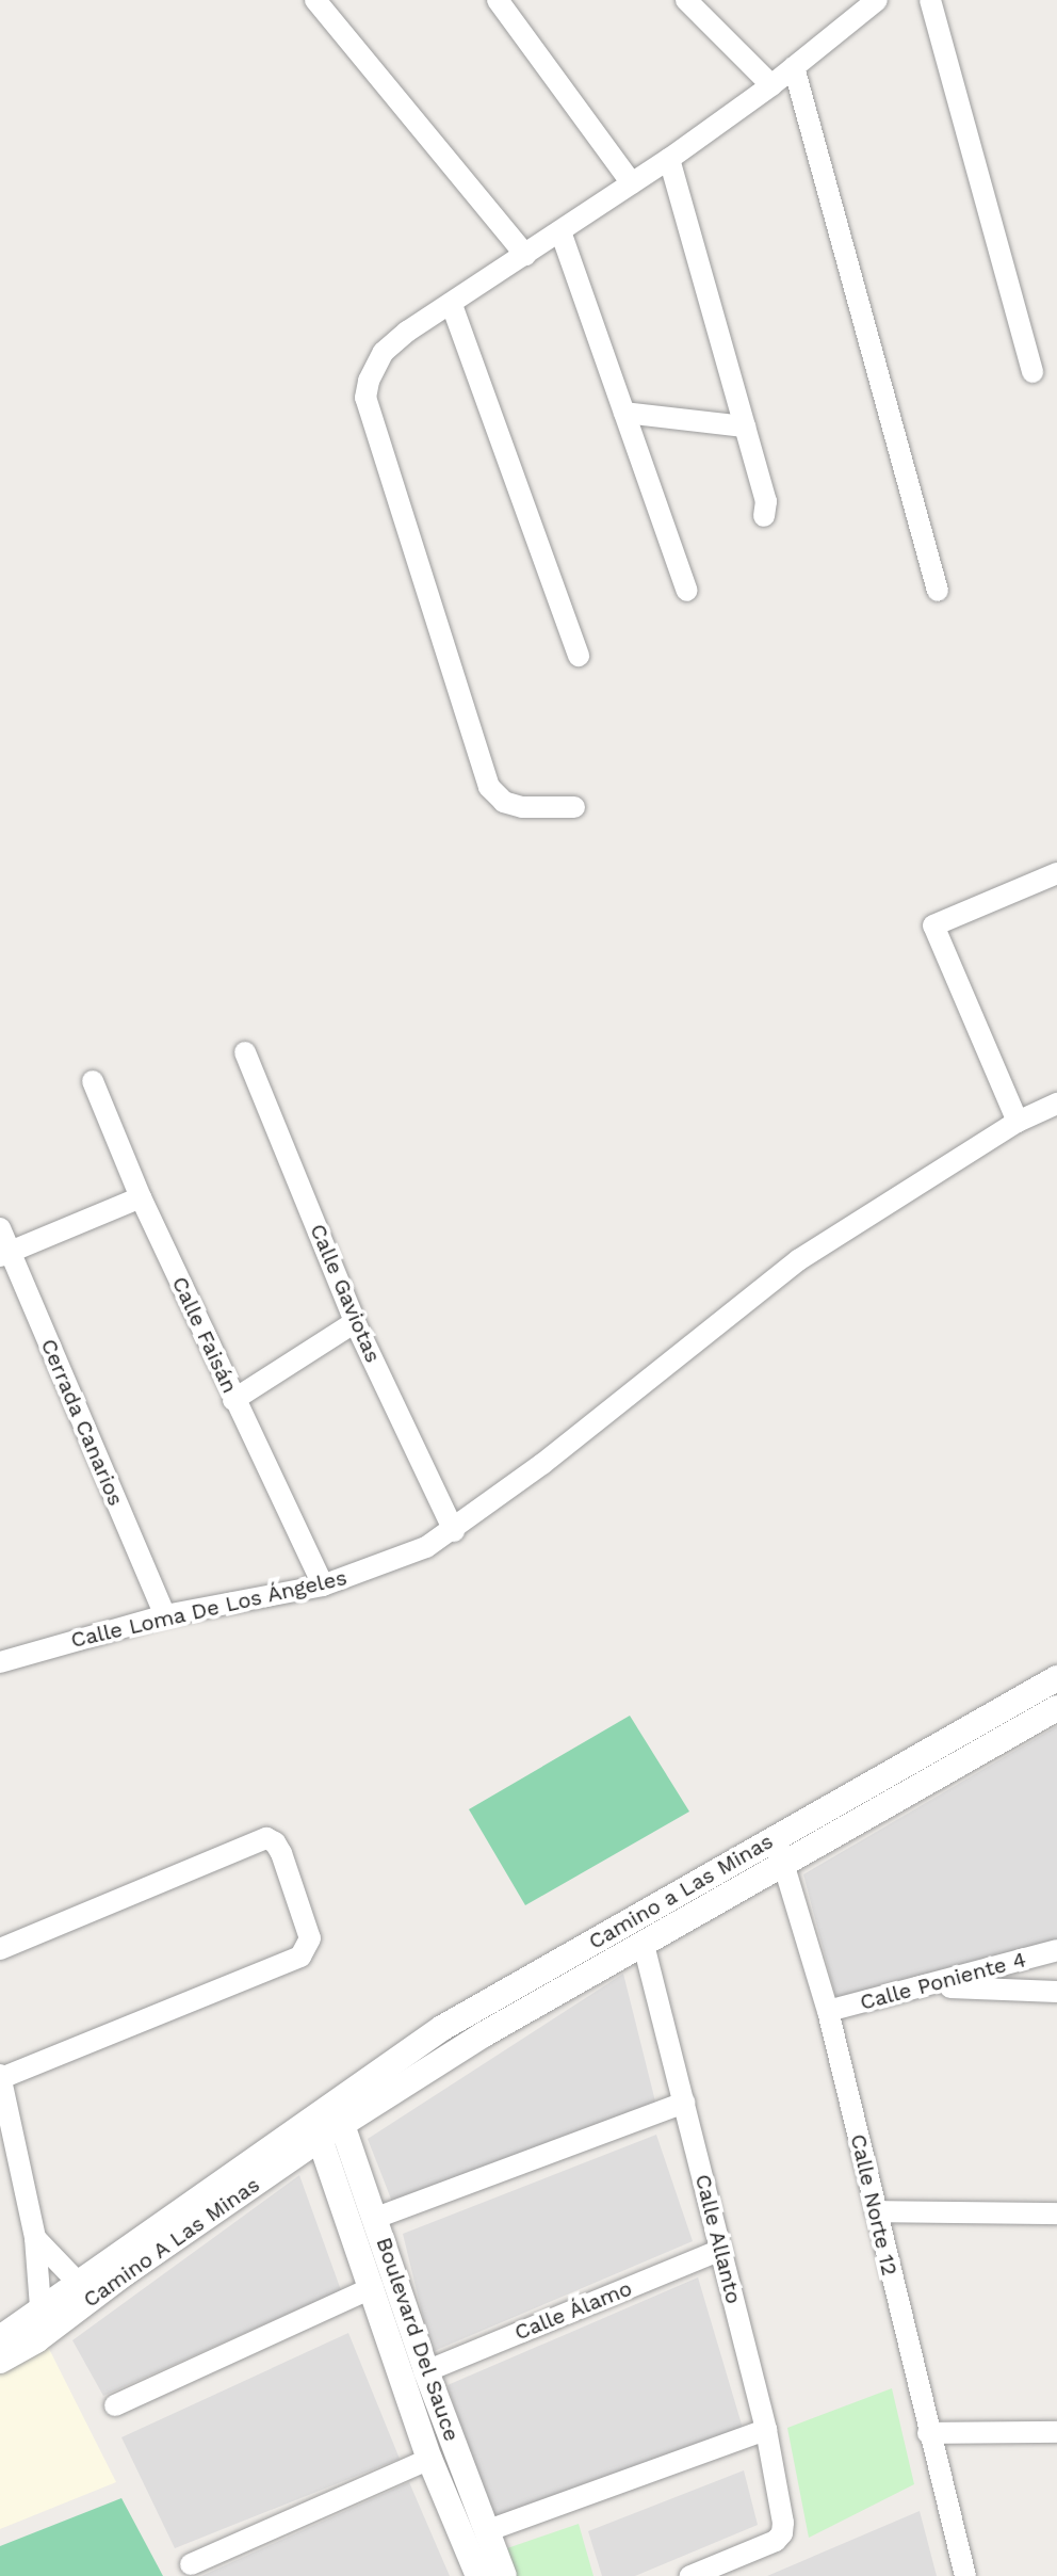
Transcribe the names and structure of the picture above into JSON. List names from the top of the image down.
{
  "streets": {
    "street": [
      "Calle Gaviotas",
      "Calle Faisán",
      "Cerrada Canarios",
      "Calle Loma De Los Ángeles",
      "Camino a Las Minas",
      "Calle Poniente 4",
      "Calle Norte 12",
      "Calle Allanto",
      "Camino A Las Minas",
      "Calle Álamo",
      "Boulevard Del Sauce"
    ]
  },
  "crossings": [
    ["Calle Gaviotas", "Calle Loma De Los Ángeles"],
    ["Calle Faisán", "Calle Loma De Los Ángeles"],
    ["Cerrada Canarios", "Calle Loma De Los Ángeles"],
    ["Camino a Las Minas", "Calle Norte 12"],
    ["Camino a Las Minas", "Calle Allanto"],
    ["Camino a Las Minas", "Camino A Las Minas"],
    ["Camino a Las Minas", "Boulevard Del Sauce"],
    ["Calle Poniente 4", "Calle Norte 12"],
    ["Calle Allanto", "Calle Álamo"],
    ["Camino A Las Minas", "Boulevard Del Sauce"],
    ["Calle Álamo", "Boulevard Del Sauce"]
  ]
}
